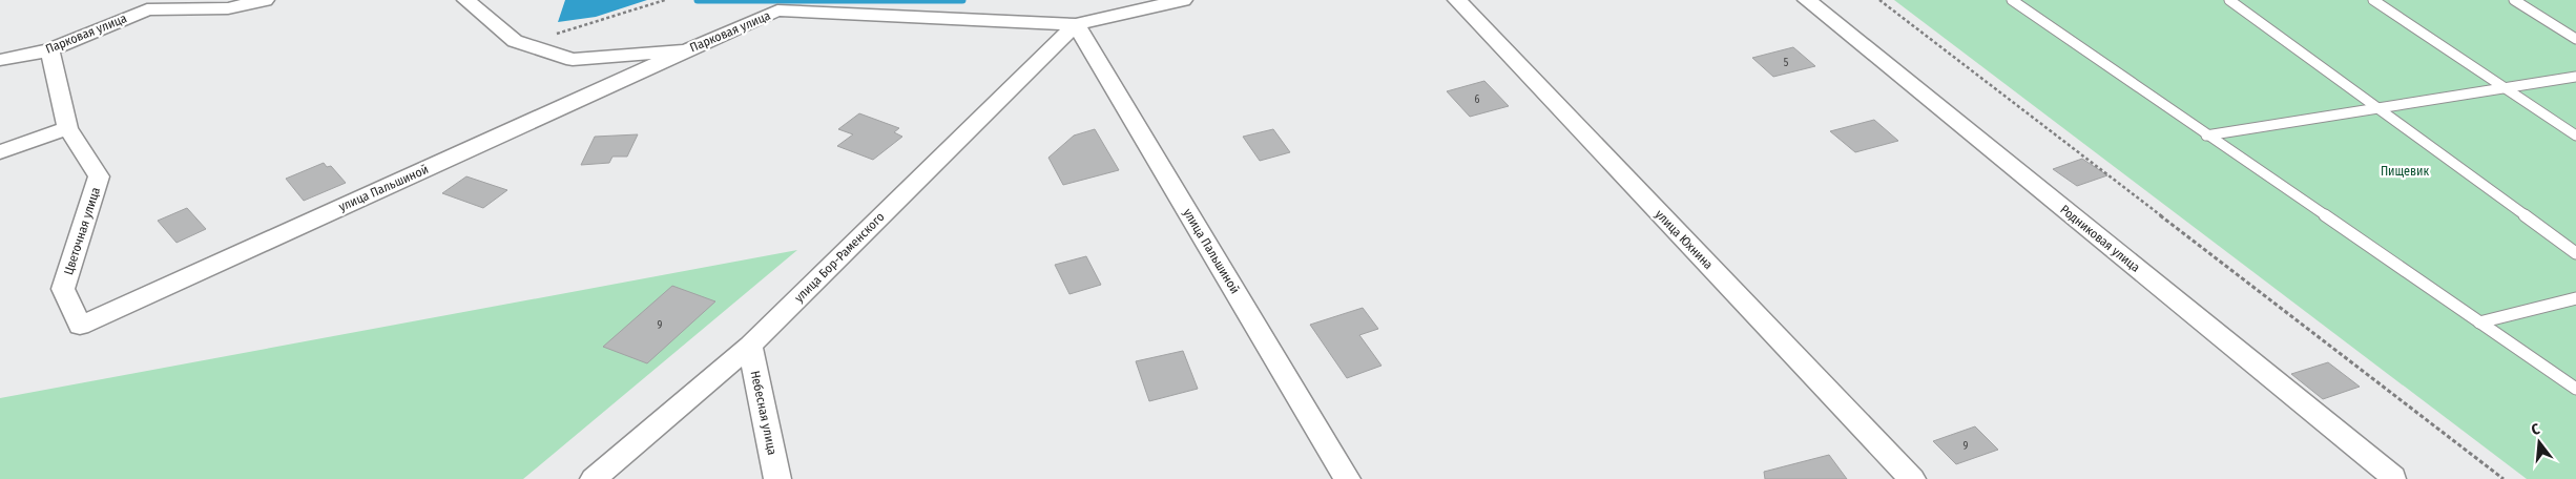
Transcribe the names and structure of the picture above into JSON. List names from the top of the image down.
{
  "streets": {
    "street": [
      "Парковая улица",
      "улица Пальшиной",
      "Цветочная улица",
      "Родниковая улица",
      "улица Юхнина",
      "улица Бор-Раменского",
      "Небесная улица"
    ]
  },
  "crossings": [
    ["Парковая улица", "улица Пальшиной"],
    ["Парковая улица", "Цветочная улица"],
    ["Парковая улица", "улица Бор-Раменского"],
    ["улица Пальшиной", "Цветочная улица"],
    ["улица Пальшиной", "улица Бор-Раменского"],
    ["улица Бор-Раменского", "Небесная улица"]
  ],
  "parks": ["Пищевик"],
  "house_numbers": [
    "5",
    "6",
    "9",
    "9"
  ],
  "north": "top"
}
